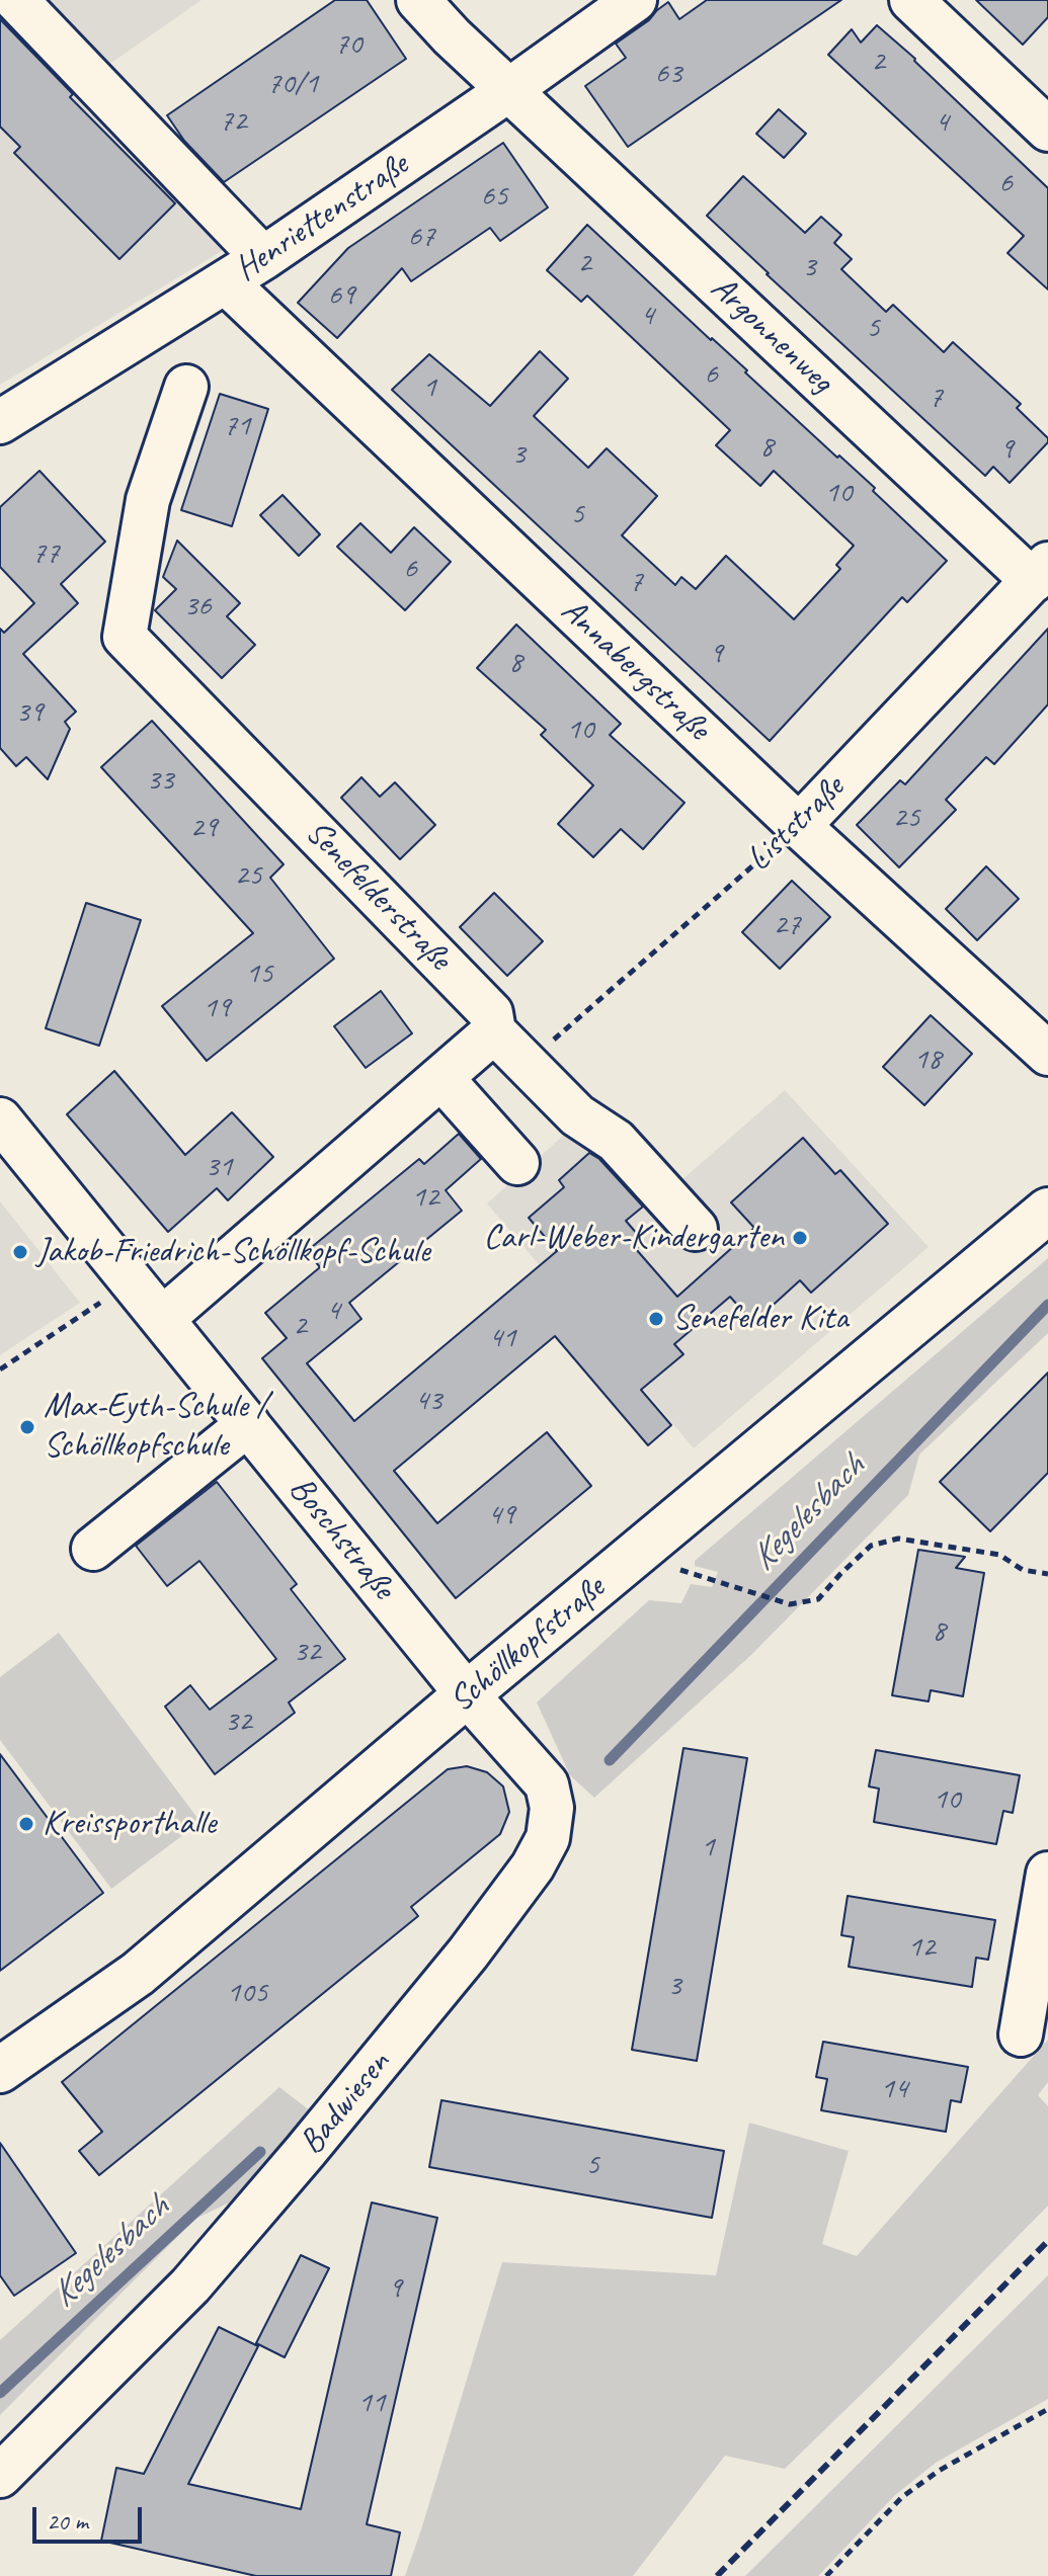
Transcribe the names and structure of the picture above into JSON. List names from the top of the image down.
{
  "streets": {
    "main road": ["Schöllkopfstraße"],
    "street": [
      "Henriettenstraße",
      "Argonnenweg",
      "Annabergstraße",
      "Liststraße",
      "Senefelderstraße",
      "Boschstraße",
      "Badwiesen"
    ]
  },
  "crossings": [
    ["Henriettenstraße", "Argonnenweg"],
    ["Henriettenstraße", "Annabergstraße"],
    ["Argonnenweg", "Liststraße"],
    ["Annabergstraße", "Liststraße"],
    ["Boschstraße", "Schöllkopfstraße"],
    ["Boschstraße", "Badwiesen"],
    ["Schöllkopfstraße", "Badwiesen"]
  ],
  "water": ["Kegelesbach"],
  "places": [
    "Carl-Weber-Kindergarten",
    "Jakob-Friedrich-Schöllkopf-Schule",
    "Senefelder Kita",
    "Max-Eyth-Schule / Schöllkopfschule",
    "Kreissporthalle"
  ],
  "house_numbers": [
    "70",
    "2",
    "63",
    "70/1",
    "72",
    "4",
    "6",
    "65",
    "67",
    "2",
    "3",
    "69",
    "4",
    "5",
    "6",
    "1",
    "7",
    "71",
    "8",
    "9",
    "3",
    "10",
    "5",
    "77",
    "6",
    "7",
    "36",
    "9",
    "8",
    "39",
    "10",
    "33",
    "25",
    "29",
    "25",
    "27",
    "15",
    "19",
    "18",
    "31",
    "12",
    "4",
    "2",
    "41",
    "43",
    "49",
    "8",
    "32",
    "32",
    "10",
    "1",
    "12",
    "3",
    "105",
    "14",
    "5",
    "9",
    "11"
  ],
  "scale_bar": "20 m"
}
